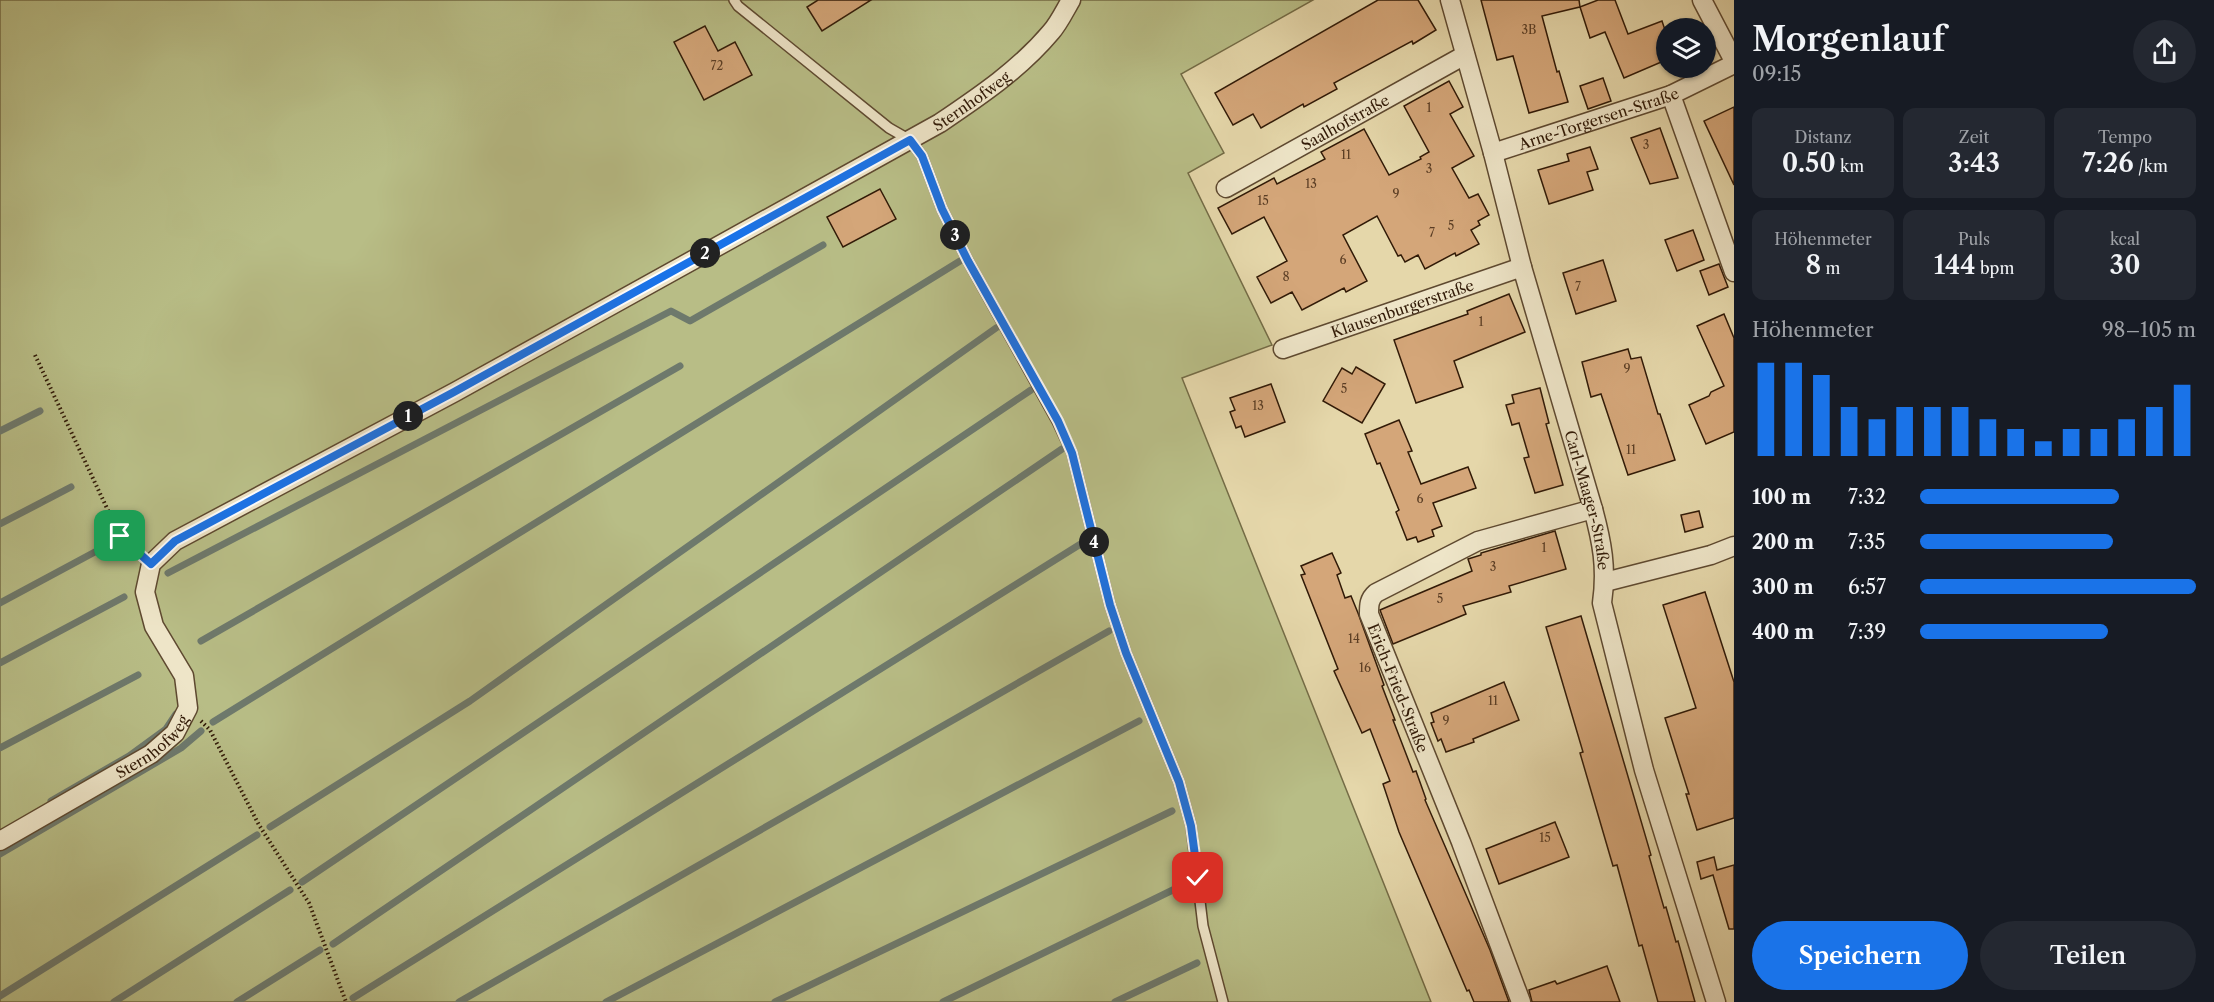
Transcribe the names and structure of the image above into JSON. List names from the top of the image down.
{
  "streets": {
    "street": [
      "Sternhofweg",
      "Arne-Torgersen-Straße",
      "Saalhofstraße",
      "Klausenburgerstraße",
      "Carl-Maager-Straße",
      "Erich-Fried-Straße"
    ]
  },
  "crossings": [
    ["Arne-Torgersen-Straße", "Carl-Maager-Straße"],
    ["Saalhofstraße", "Carl-Maager-Straße"],
    ["Klausenburgerstraße", "Carl-Maager-Straße"],
    ["Carl-Maager-Straße", "Erich-Fried-Straße"]
  ],
  "house_numbers": [
    "3B",
    "72",
    "1",
    "3",
    "11",
    "3",
    "13",
    "9",
    "15",
    "5",
    "7",
    "6",
    "8",
    "7",
    "1",
    "9",
    "5",
    "13",
    "11",
    "6",
    "1",
    "3",
    "5",
    "14",
    "16",
    "11",
    "9",
    "15"
  ],
  "page": {
    "heading": ["Morgenlauf", "09:15"],
    "stats": [
      ["Distanz", "0.50 km"],
      ["Zeit", "3:43"],
      ["Tempo", "7:26 /km"],
      ["Höhenmeter", "8 m"],
      ["Puls", "144 bpm"],
      ["kcal", "30"]
    ],
    "pins": [
      "3",
      "2",
      "1",
      "4"
    ],
    "chart": ["Höhenmeter", "98–105 m"],
    "list": [
      {
        "name": "100 m",
        "note": "7:32"
      },
      {
        "name": "200 m",
        "note": "7:35"
      },
      {
        "name": "300 m",
        "note": "6:57"
      },
      {
        "name": "400 m",
        "note": "7:39"
      }
    ],
    "buttons": ["Speichern", "Teilen"]
  }
}
